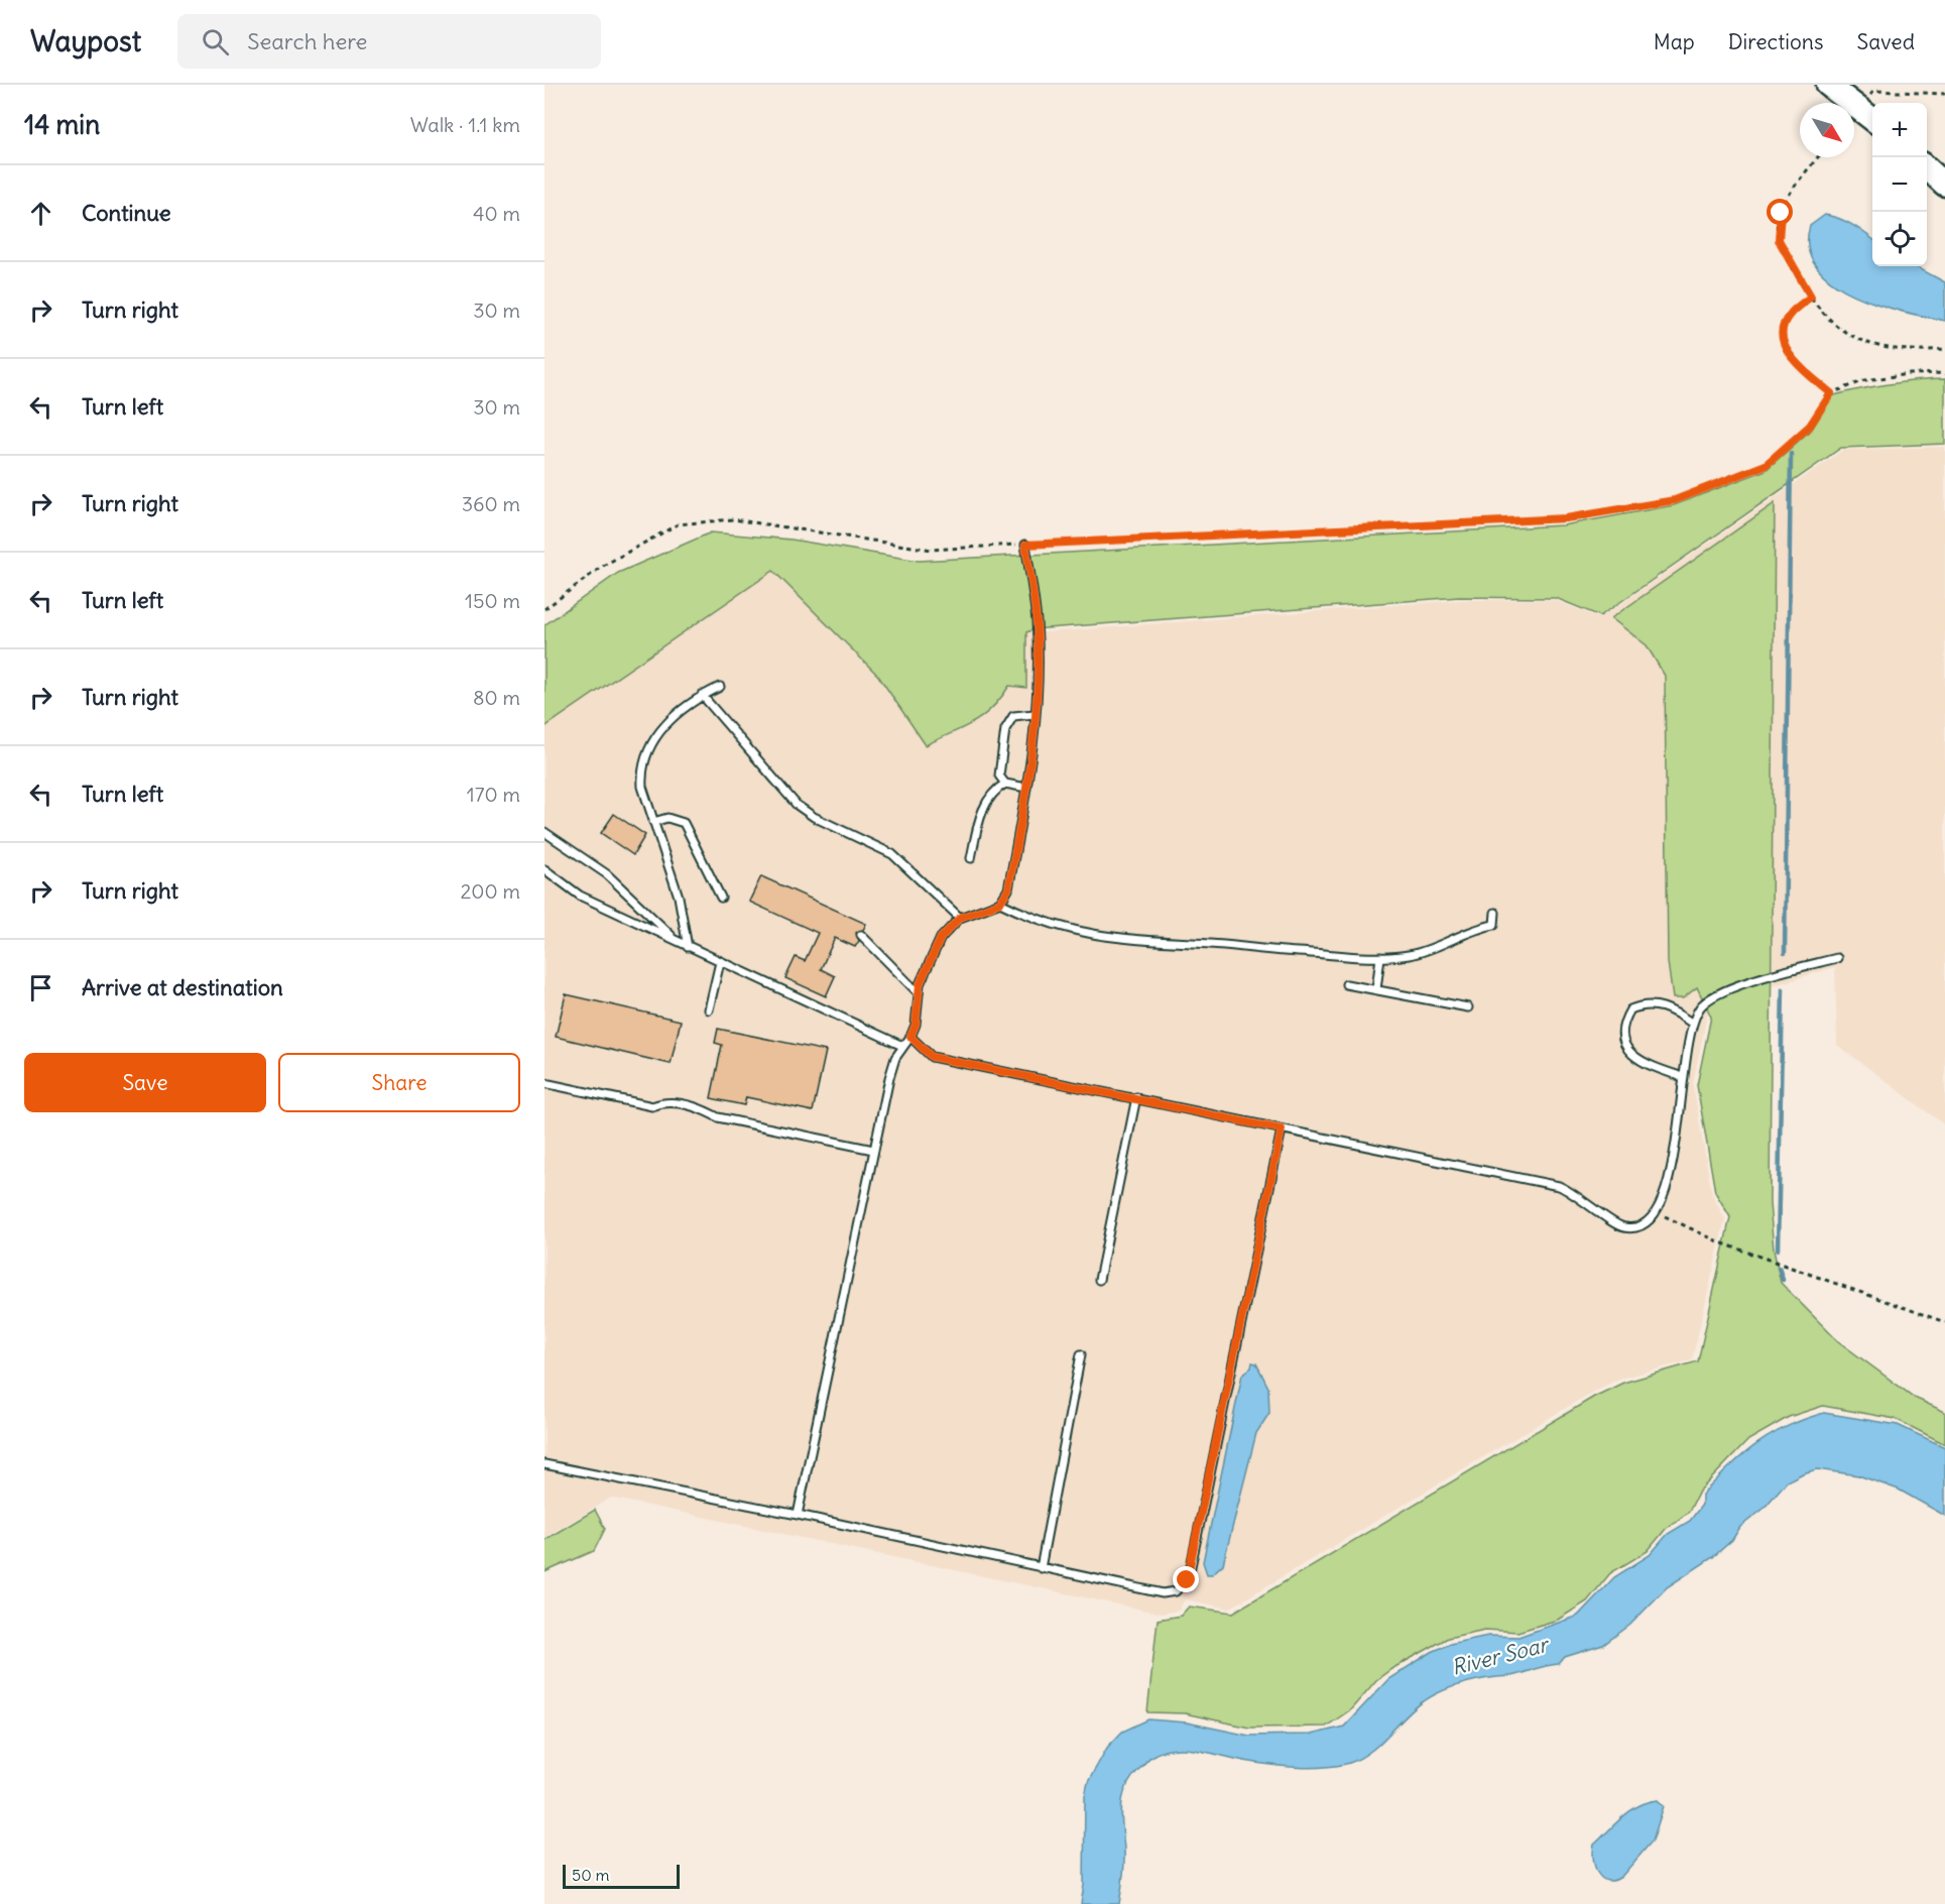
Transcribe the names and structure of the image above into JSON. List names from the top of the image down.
{
  "water": ["River Soar"],
  "scale_bar": "50 m",
  "north": "bottom right",
  "page": {
    "header": "Waypost",
    "search": "Search here",
    "nav": ["Map", "Directions", "Saved"],
    "heading": ["14 min", "Walk · 1.1 km"],
    "map_buttons": ["+", "−"],
    "list": [
      ["Continue", "40 m"],
      ["Turn right", "30 m"],
      ["Turn left", "30 m"],
      ["Turn right", "360 m"],
      ["Turn left", "150 m"],
      ["Turn right", "80 m"],
      ["Turn left", "170 m"],
      ["Turn right", "200 m"],
      "Arrive at destination"
    ],
    "buttons": ["Save", "Share"],
    "scale": "50 m"
  }
}
